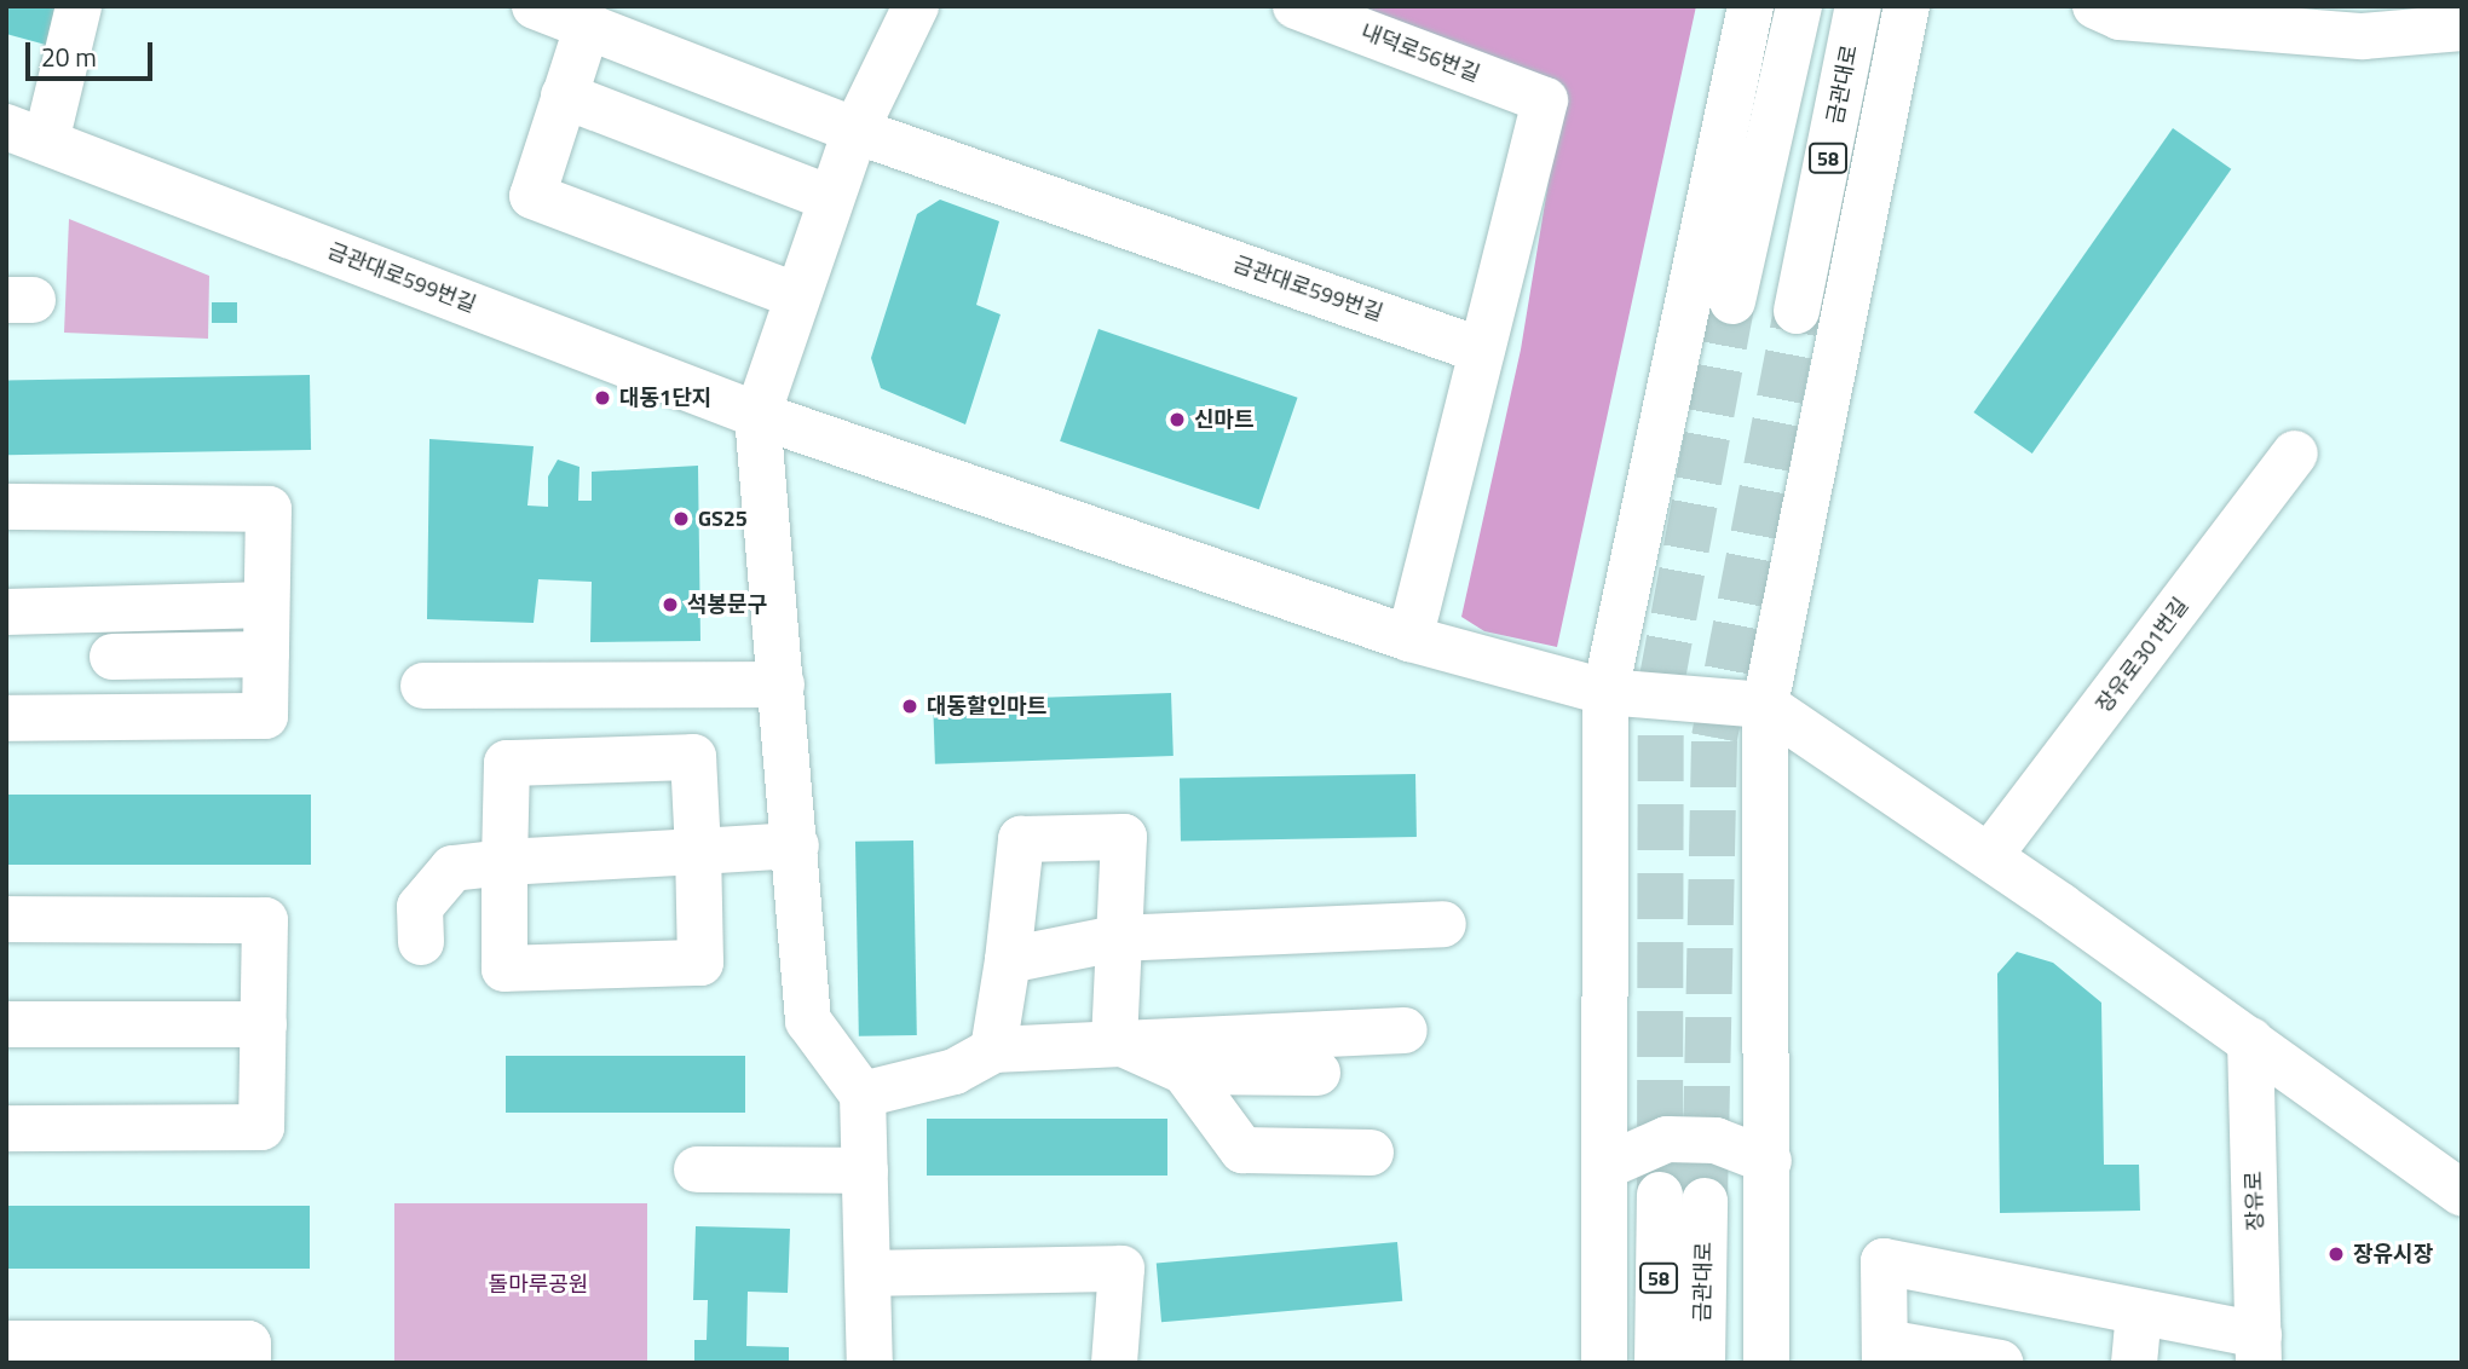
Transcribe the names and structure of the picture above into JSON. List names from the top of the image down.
{
  "streets": {
    "main road": [
      "내덕로56번길",
      "금관대로",
      "58",
      "금관대로599번길",
      "장유로301번길",
      "장유로"
    ]
  },
  "crossings": [
    ["내덕로56번길", "금관대로599번길"]
  ],
  "parks": ["돌마루공원"],
  "places": [
    "대동1단지",
    "신마트",
    "GS25",
    "석봉문구",
    "대동할인마트",
    "장유시장"
  ],
  "scale_bar": "20 m"
}
